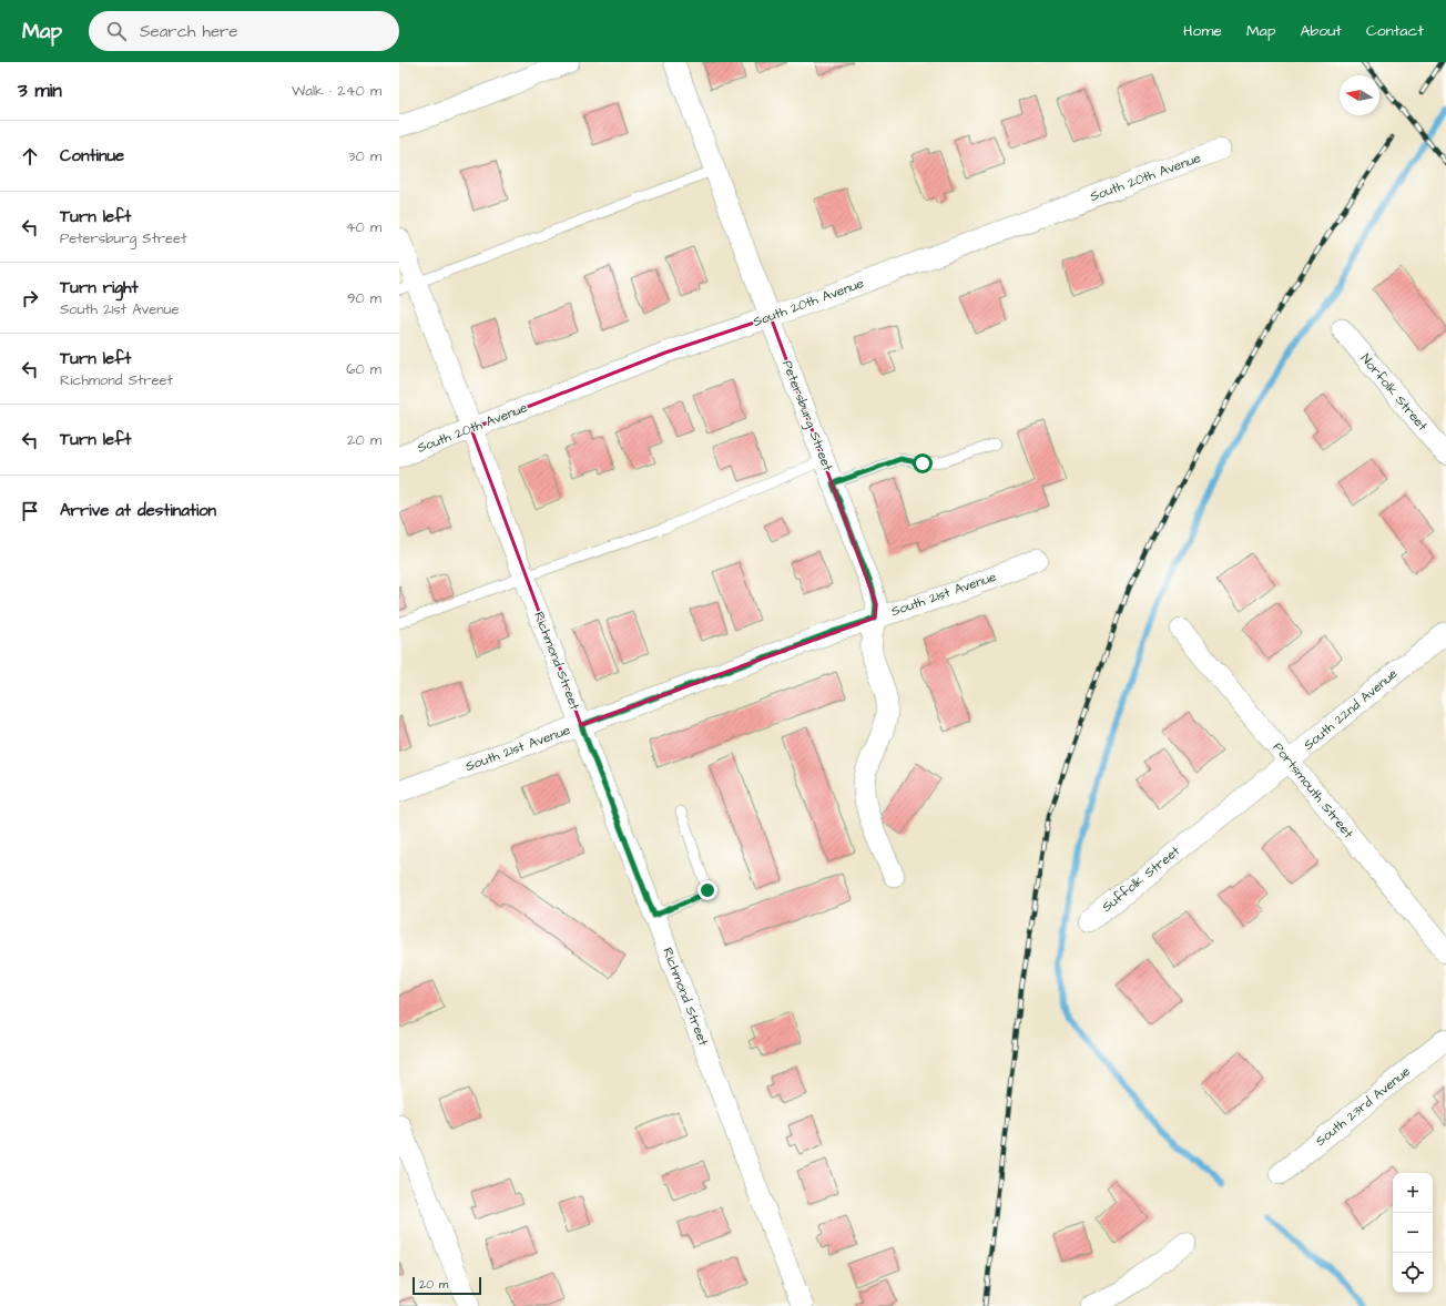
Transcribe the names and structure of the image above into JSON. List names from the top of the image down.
{
  "streets": {
    "street": [
      "South 20th Avenue",
      "Norfolk Street",
      "Petersburg Street",
      "South 21st Avenue",
      "Richmond Street",
      "South 22nd Avenue",
      "Portsmouth Street",
      "Suffolk Street",
      "South 23rd Avenue"
    ]
  },
  "crossings": [
    ["South 20th Avenue", "Petersburg Street"],
    ["South 20th Avenue", "Richmond Street"],
    ["Petersburg Street", "South 21st Avenue"],
    ["South 21st Avenue", "Richmond Street"],
    ["South 22nd Avenue", "Portsmouth Street"],
    ["South 22nd Avenue", "Suffolk Street"]
  ],
  "scale_bar": "20 m",
  "north": "left",
  "page": {
    "header": "Map",
    "search": "Search here",
    "nav": [
      "Home",
      "Map",
      "About",
      "Contact"
    ],
    "heading": ["3 min", "Walk · 240 m"],
    "list": [
      ["Continue", "30 m"],
      ["Turn left", "Petersburg Street", "40 m"],
      ["Turn right", "South 21st Avenue", "90 m"],
      ["Turn left", "Richmond Street", "60 m"],
      ["Turn left", "20 m"],
      "Arrive at destination"
    ],
    "map_buttons": ["+", "−"],
    "scale": "20 m"
  }
}
